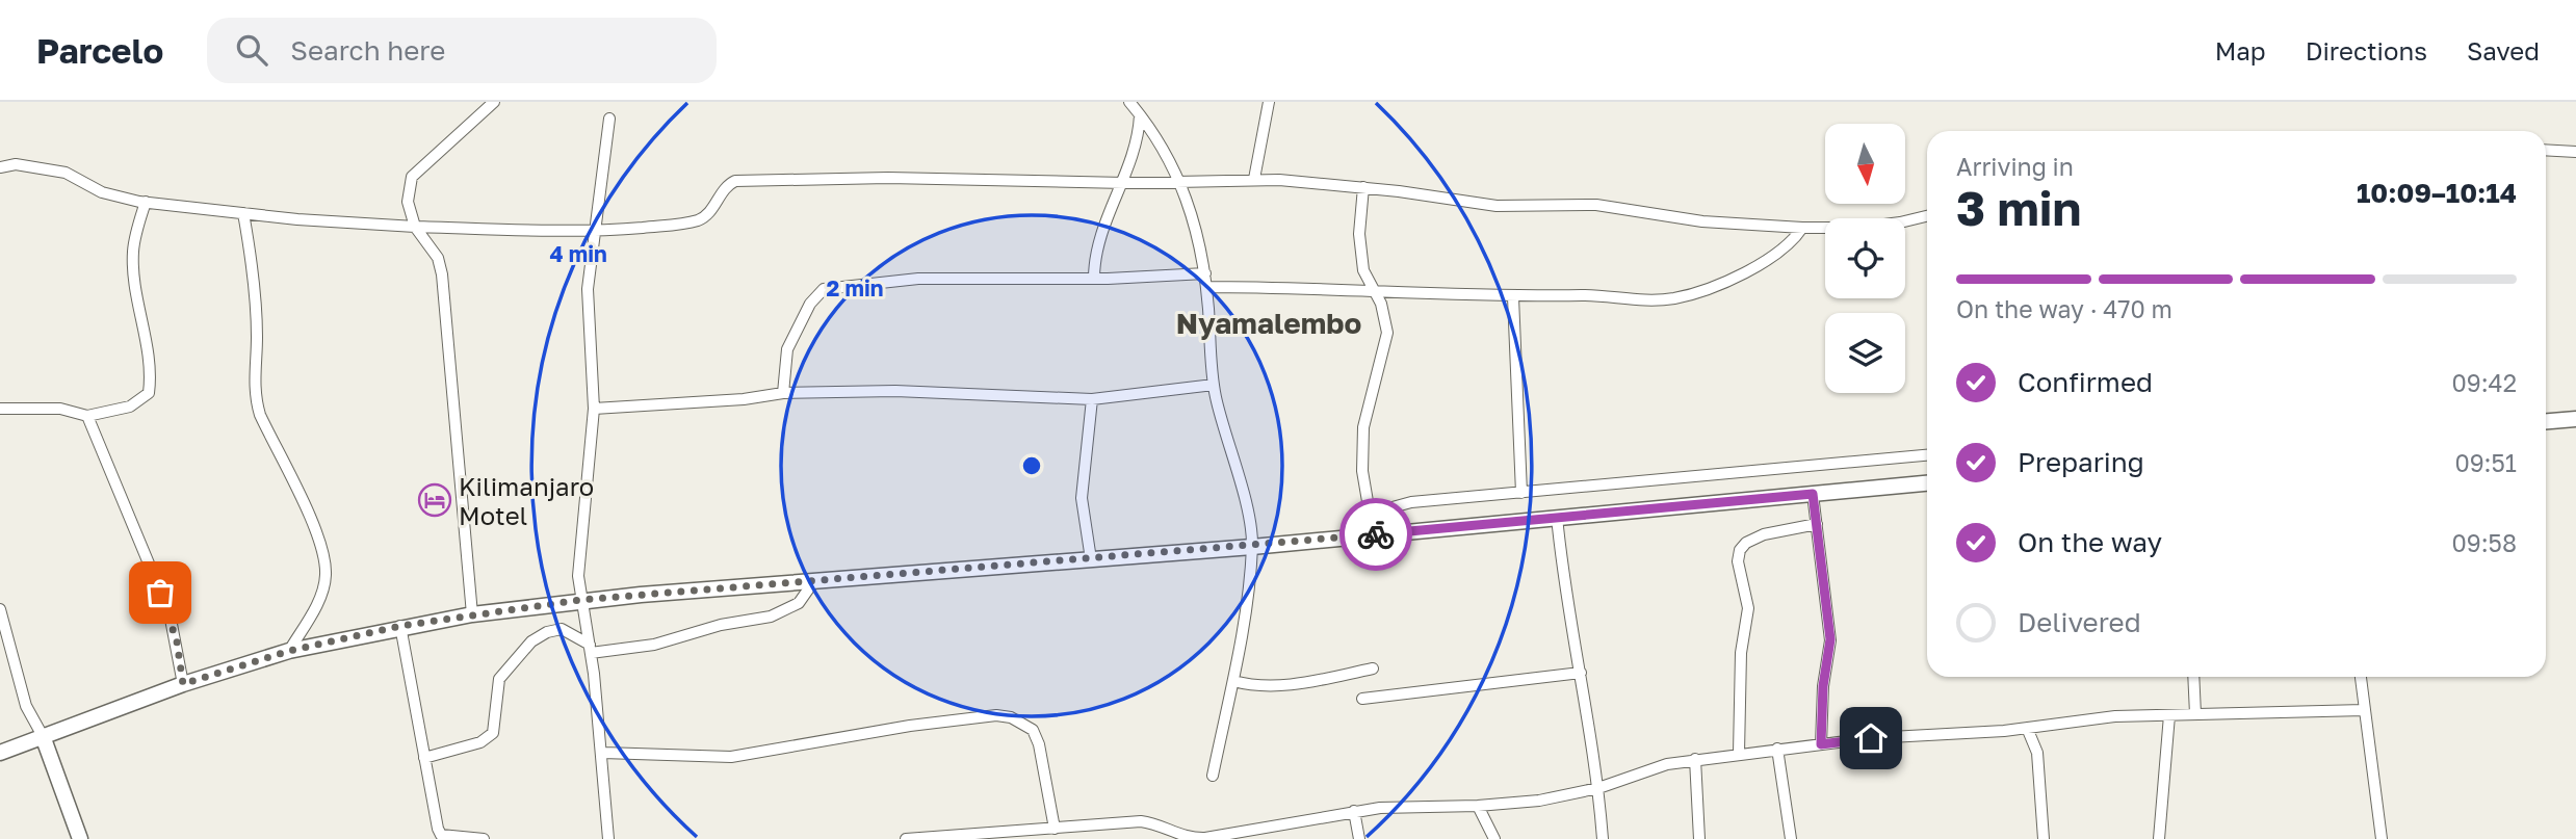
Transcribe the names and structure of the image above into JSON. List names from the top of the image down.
{
  "districts": ["Nyamalembo"],
  "places": {
    "hotel": ["Kilimanjaro Motel"]
  },
  "north": "bottom",
  "page": {
    "header": "Parcelo",
    "search": "Search here",
    "nav": ["Map", "Directions", "Saved"],
    "heading": ["3 min", "Arriving in", "10:09–10:14"],
    "bar": "On the way · 470 m",
    "list": [
      ["Confirmed", "09:42"],
      ["Preparing", "09:51"],
      ["On the way", "09:58"],
      "Delivered"
    ]
  },
  "rings": ["4 min", "2 min"]
}
